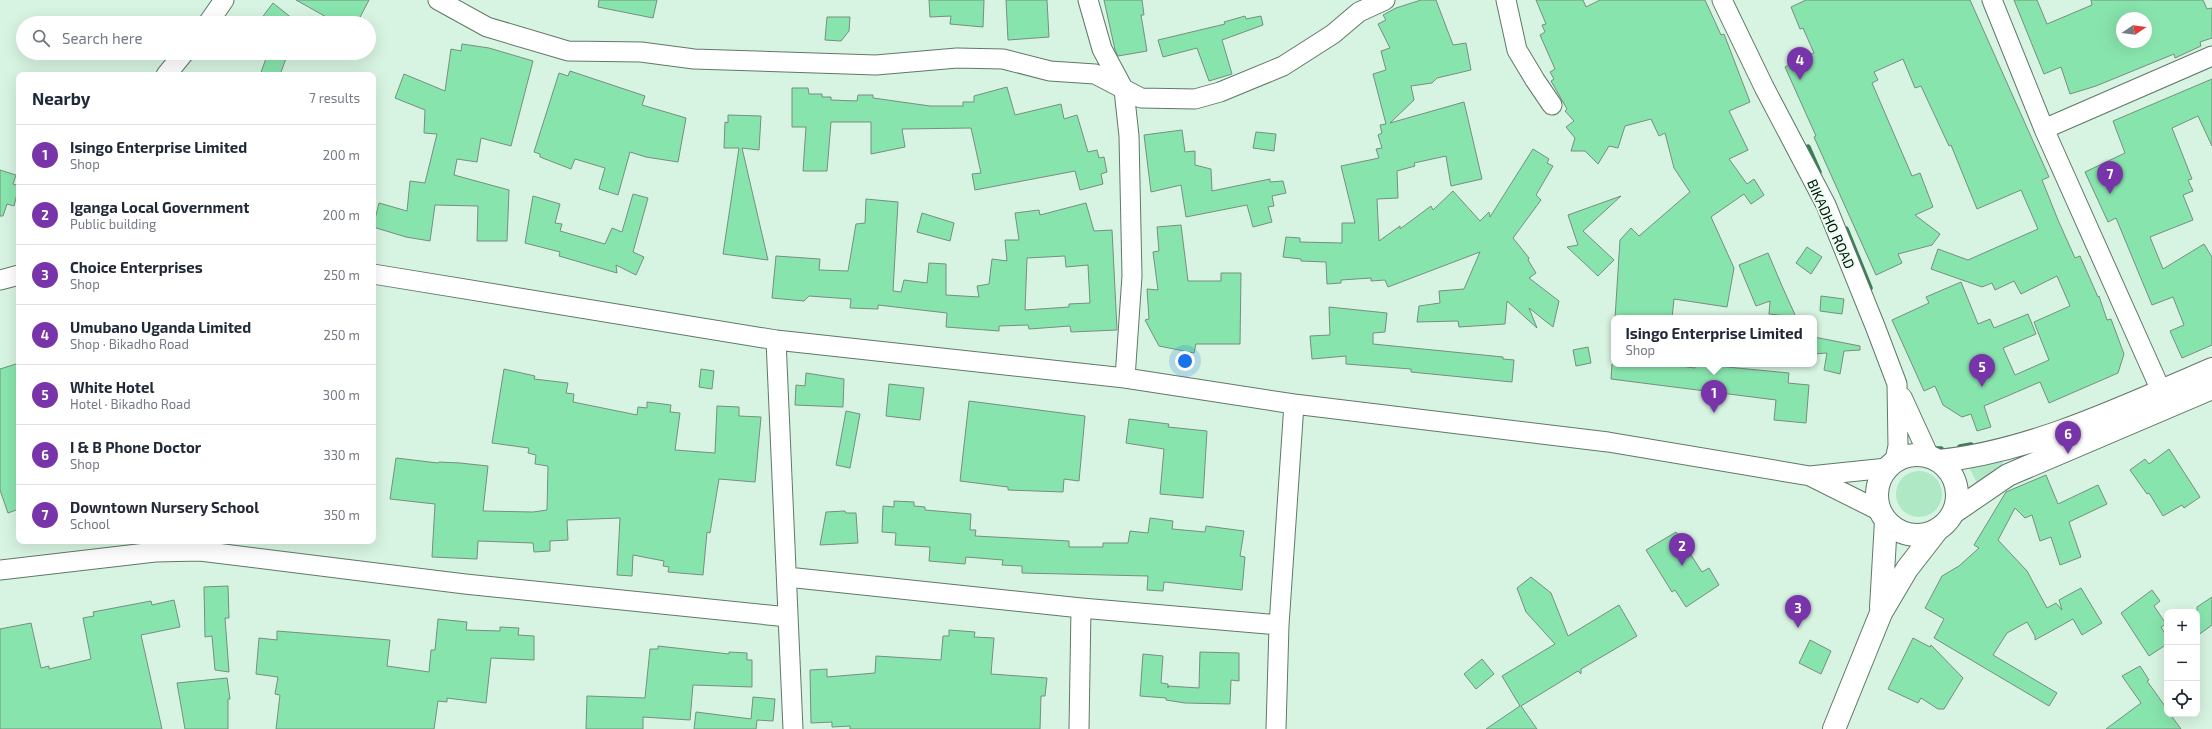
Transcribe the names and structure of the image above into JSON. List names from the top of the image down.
{
  "streets": {
    "street": ["BIKADHO ROAD"]
  },
  "north": "right",
  "page": {
    "search": "Search here",
    "pins": [
      "4",
      "7",
      "5",
      "1",
      "6",
      "2",
      "3"
    ],
    "heading": ["Nearby", "7 results"],
    "list": [
      {
        "mark": "1",
        "name": "Isingo Enterprise Limited",
        "note": "Shop",
        "value": "200 m"
      },
      {
        "mark": "2",
        "name": "Iganga Local Government",
        "note": "Public building",
        "value": "200 m"
      },
      {
        "mark": "3",
        "name": "Choice Enterprises",
        "note": "Shop",
        "value": "250 m"
      },
      {
        "mark": "4",
        "name": "Umubano Uganda Limited",
        "note": "Shop · Bikadho Road",
        "value": "250 m"
      },
      {
        "mark": "5",
        "name": "White Hotel",
        "note": "Hotel · Bikadho Road",
        "value": "300 m"
      },
      {
        "mark": "6",
        "name": "I & B Phone Doctor",
        "note": "Shop",
        "value": "330 m"
      },
      {
        "mark": "7",
        "name": "Downtown Nursery School",
        "note": "School",
        "value": "350 m"
      }
    ],
    "popup": ["Isingo Enterprise Limited", "Shop"],
    "map_buttons": ["+", "−"]
  }
}
